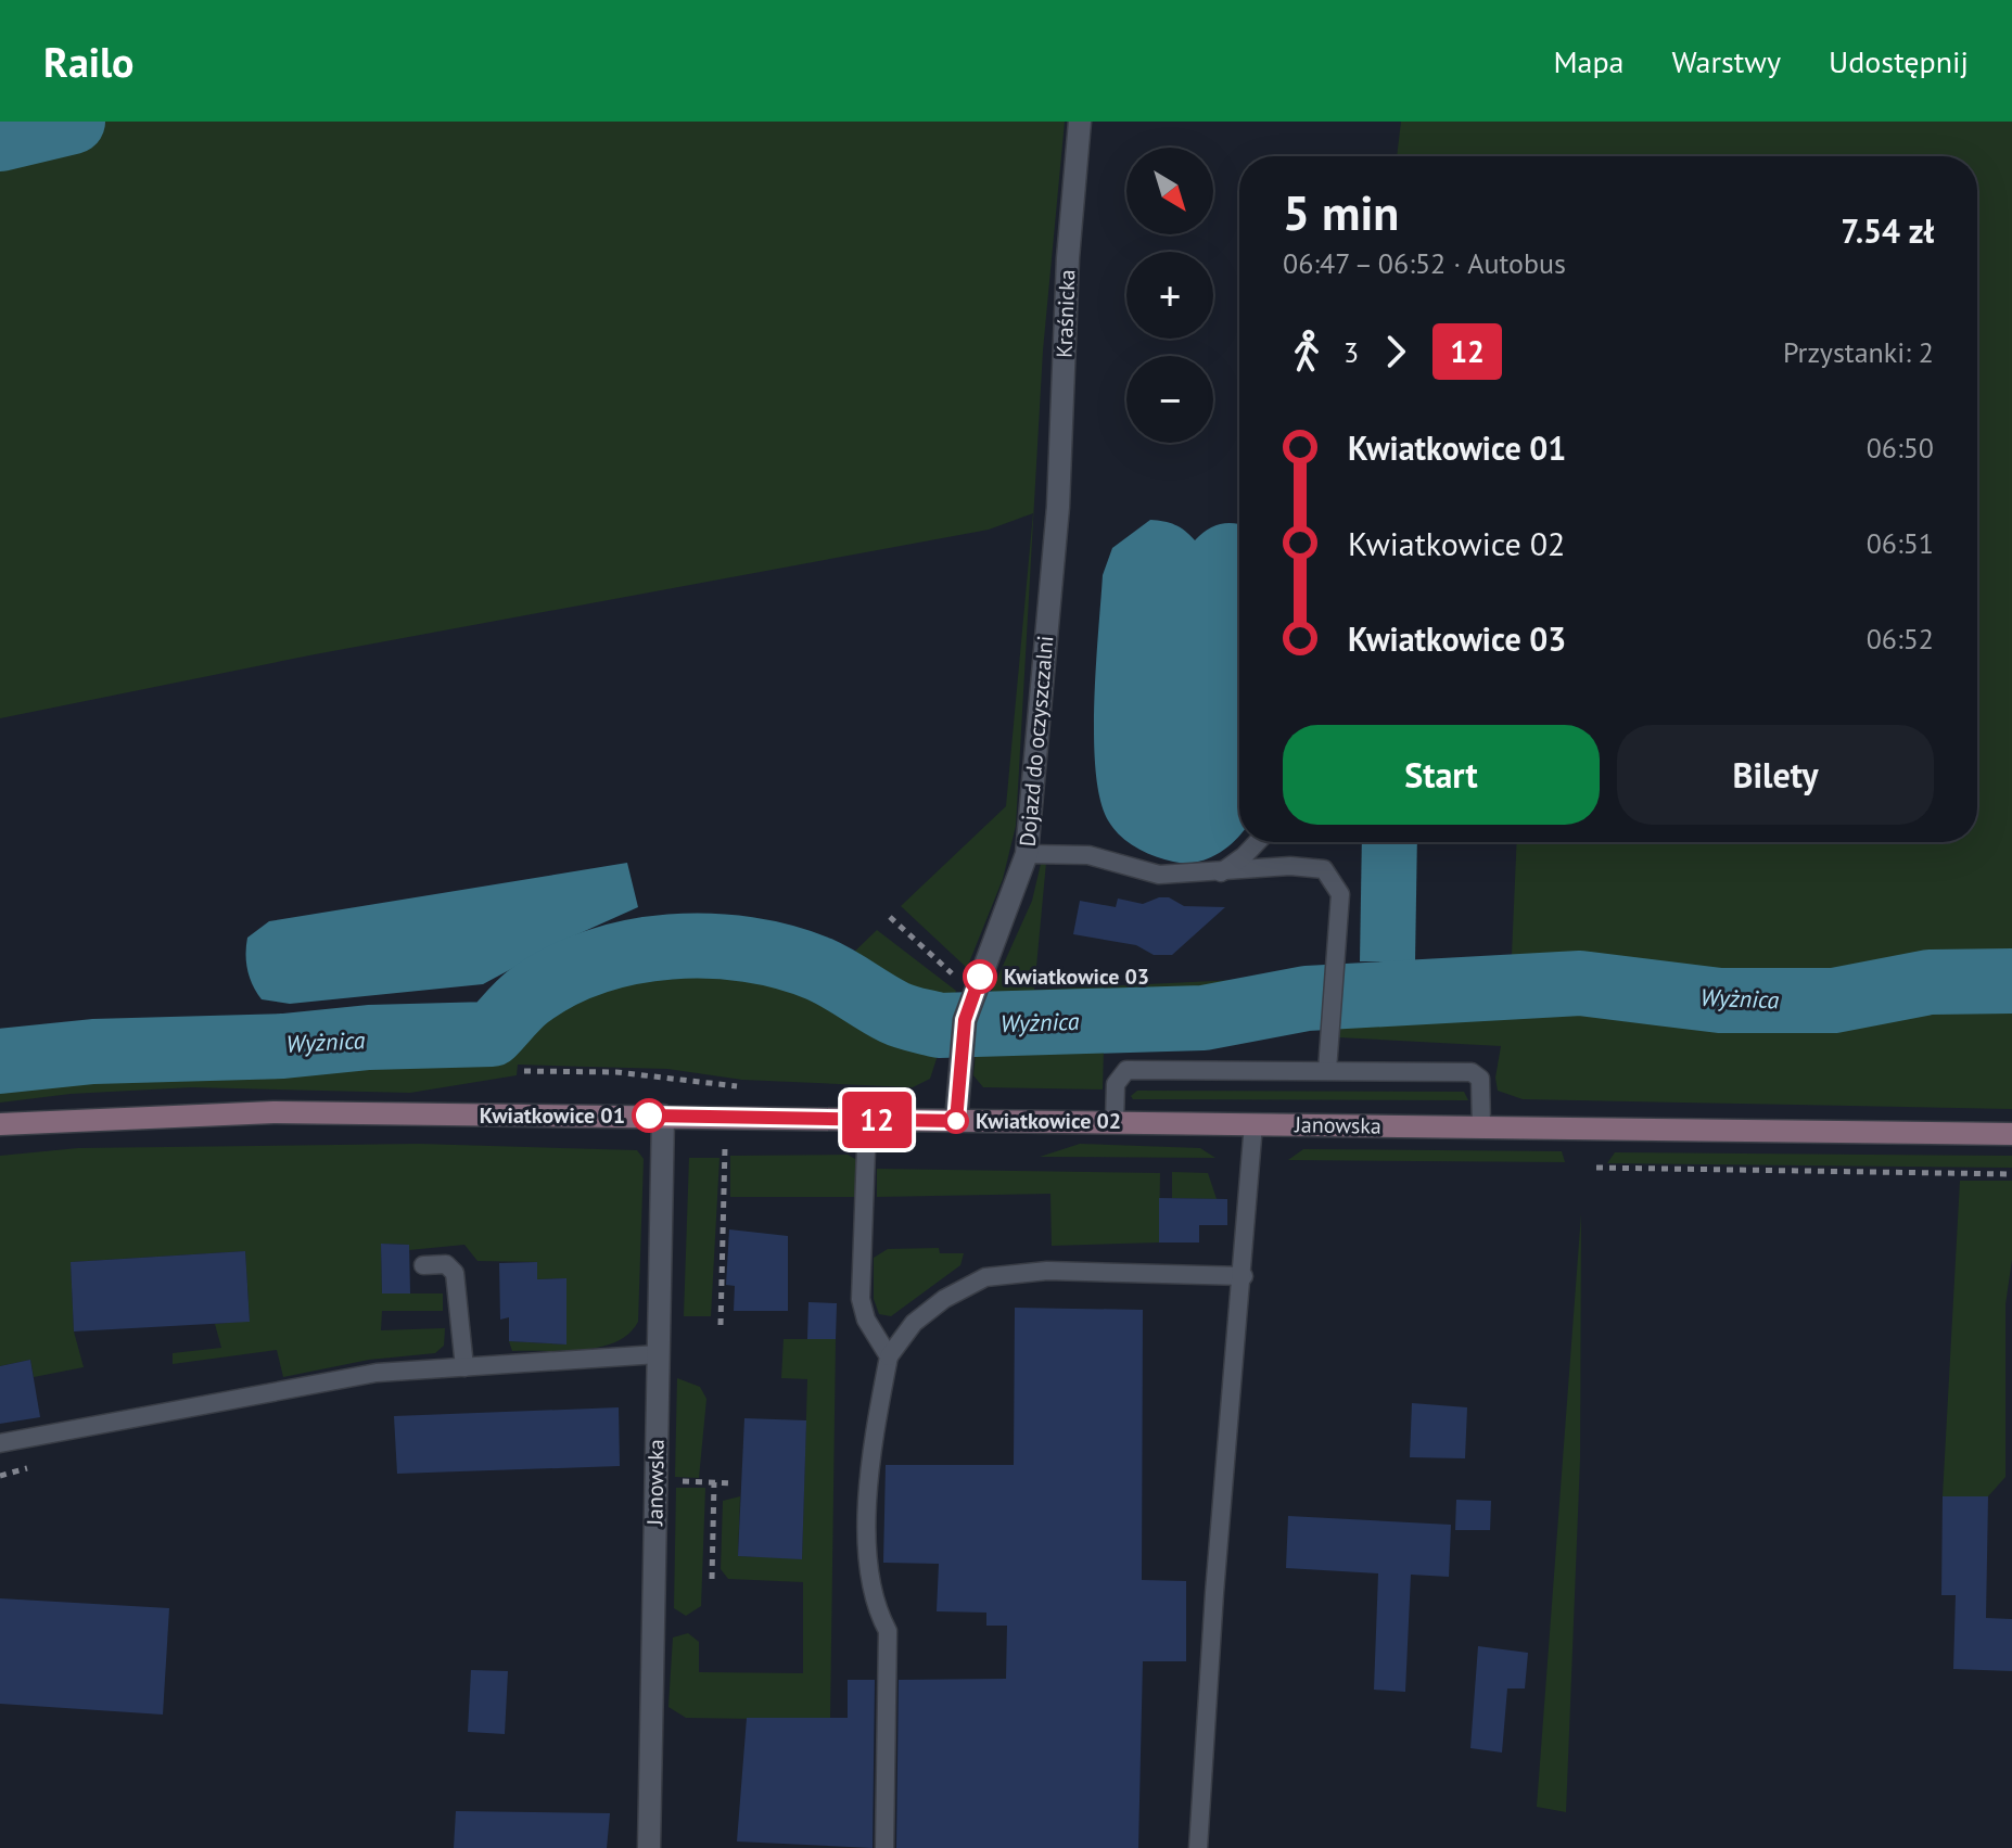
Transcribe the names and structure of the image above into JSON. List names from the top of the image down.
{
  "streets": {
    "street": ["Kraśnicka", "Dojazd do oczyszczalni", "Janowska"]
  },
  "crossings": [
    ["Kraśnicka", "Dojazd do oczyszczalni"],
    ["Dojazd do oczyszczalni", "Janowska"]
  ],
  "water": ["Wyżnica"],
  "places": ["Kwiatkowice 03", "Kwiatkowice 01", "Kwiatkowice 02"],
  "lines": ["bus line 12"],
  "north": "bottom right",
  "page": {
    "header": "Railo",
    "nav": ["Mapa", "Warstwy", "Udostępnij"],
    "on_map": "12",
    "map_buttons": ["+", "−"],
    "heading": ["5 min", "06:47 – 06:52 · Autobus", "7.54 zł"],
    "legs": ["3", "12", "Przystanki: 2"],
    "list": [
      {
        "name": "Kwiatkowice 01",
        "value": "06:50"
      },
      {
        "name": "Kwiatkowice 02",
        "value": "06:51"
      },
      {
        "name": "Kwiatkowice 03",
        "value": "06:52"
      }
    ],
    "buttons": ["Start", "Bilety"]
  }
}
